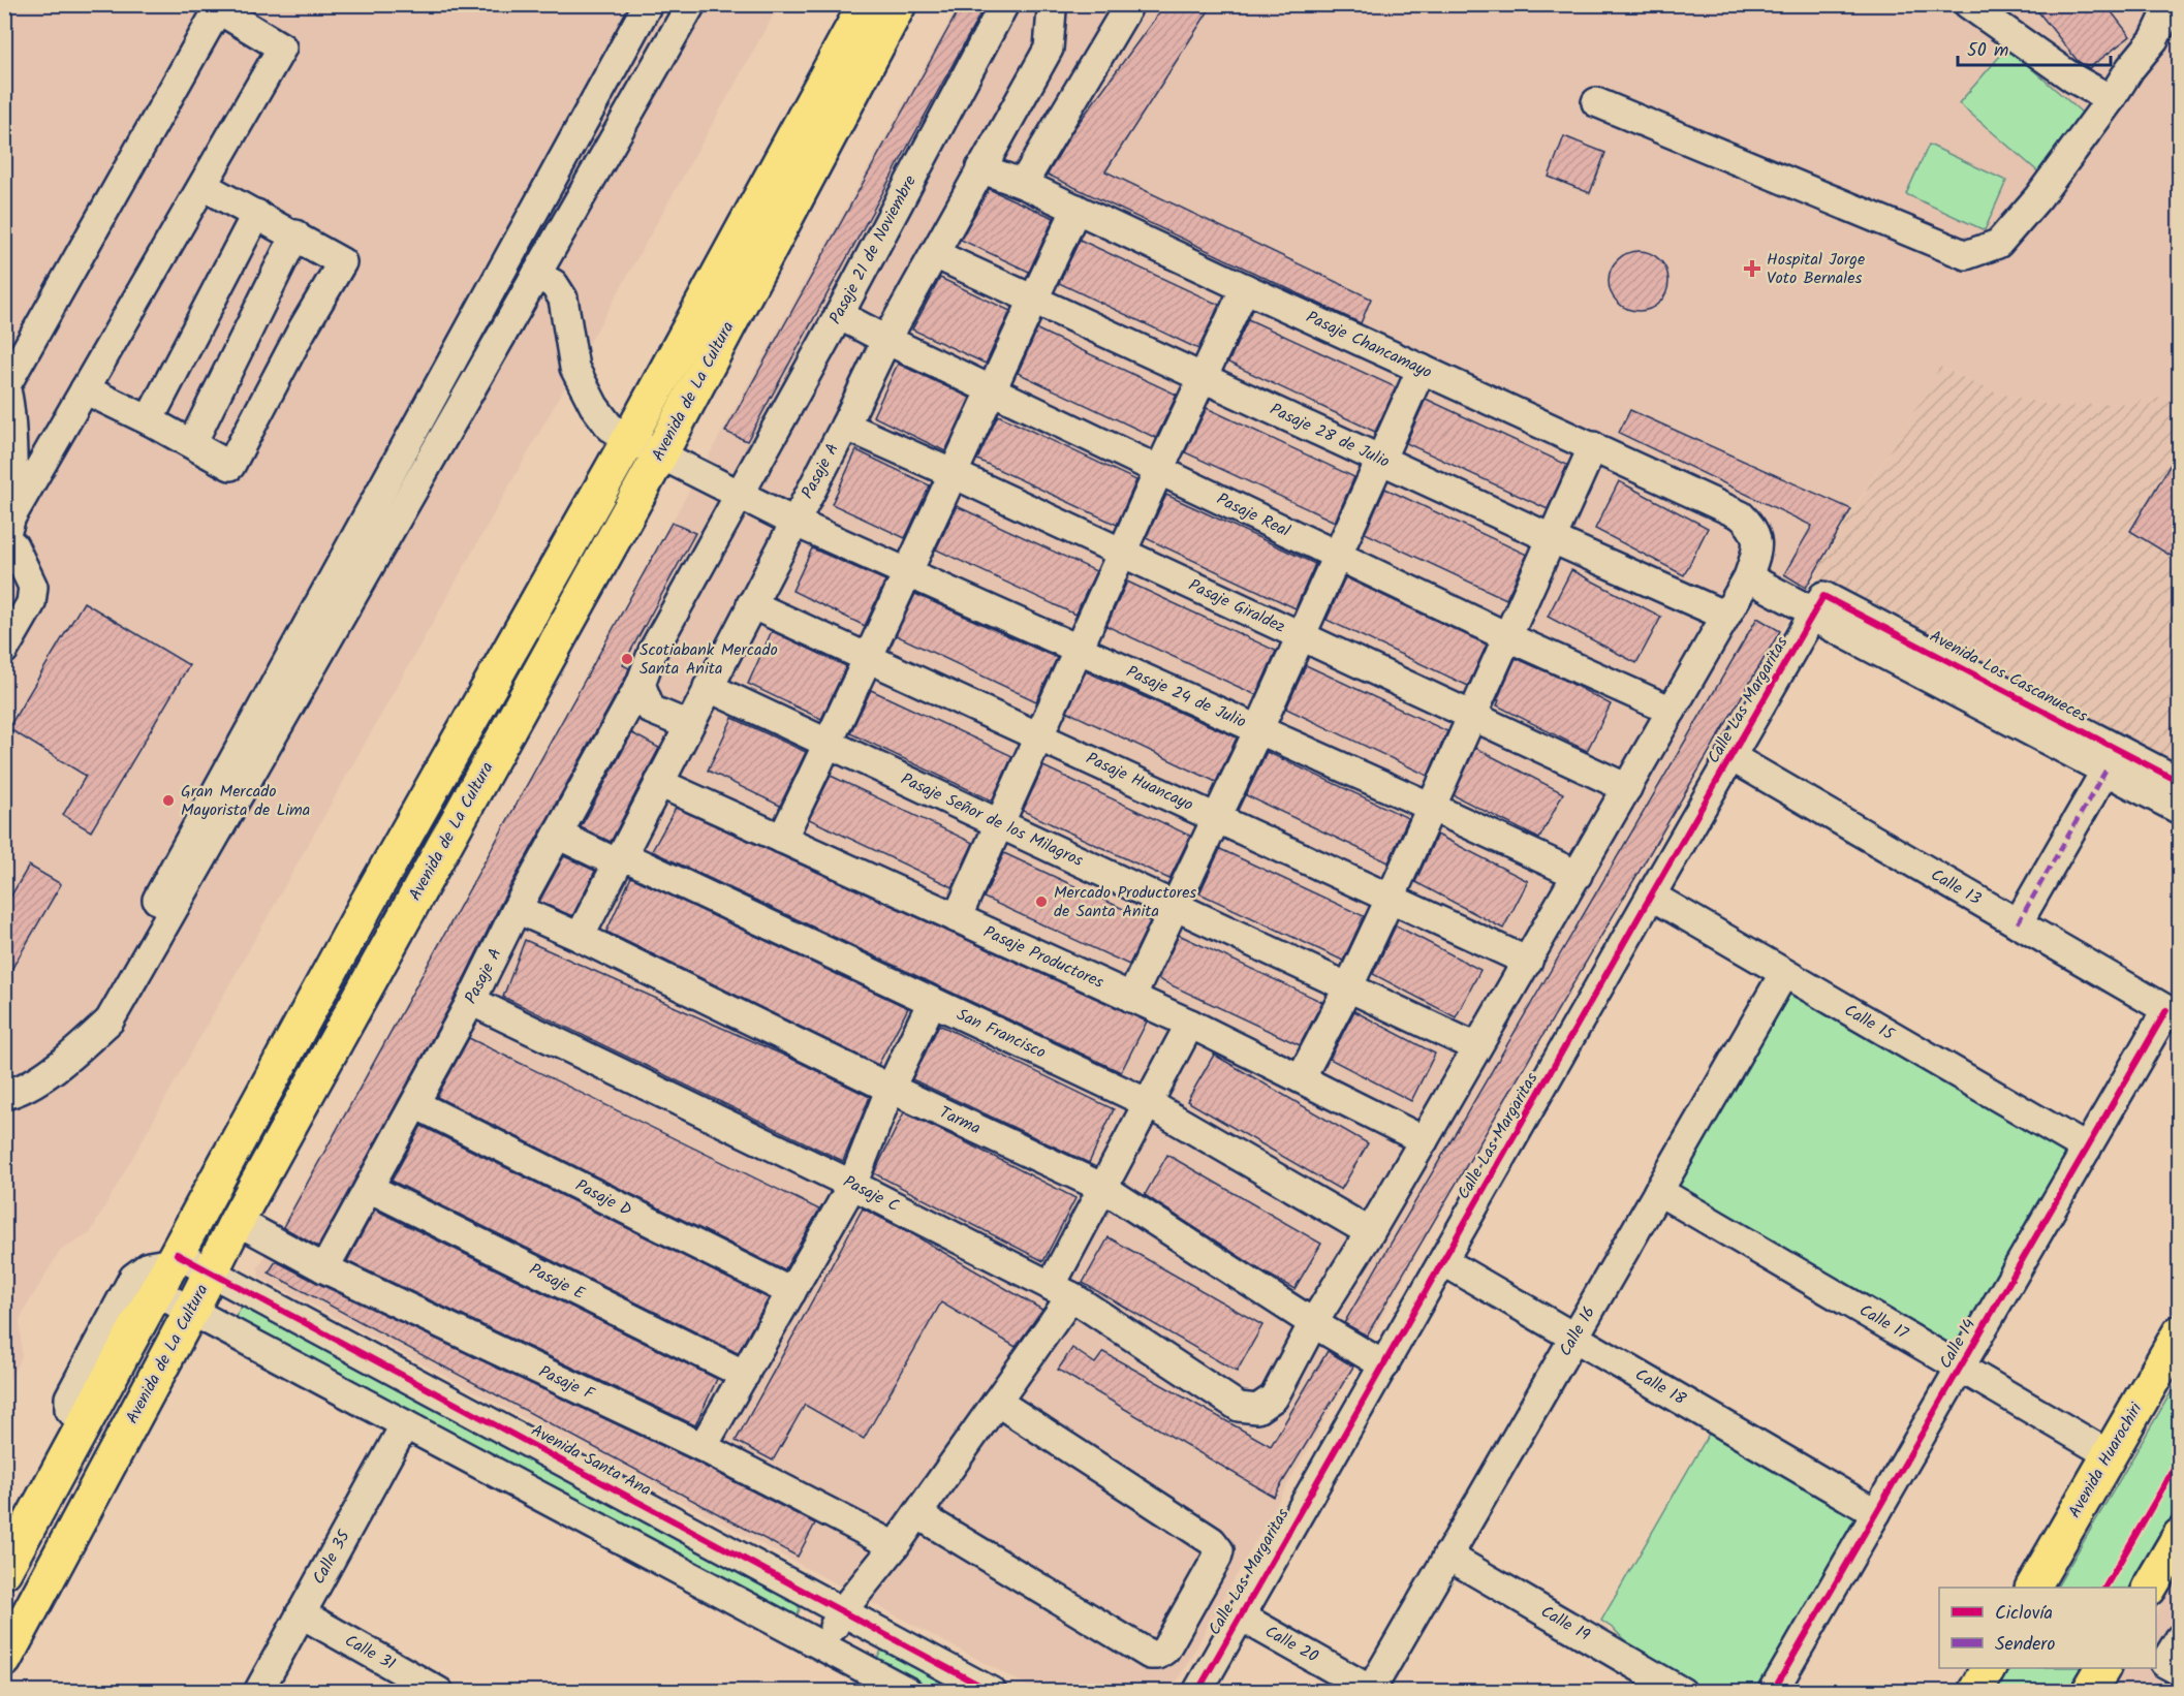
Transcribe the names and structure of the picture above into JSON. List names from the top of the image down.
{
  "streets": {
    "main road": ["Avenida de La Cultura", "Avenida Huarochiri"],
    "street": [
      "Pasaje 21 de Noviembre",
      "Pasaje Chancamayo",
      "Pasaje 28 de Julio",
      "Pasaje A",
      "Pasaje Real",
      "Pasaje Giraldez",
      "Avenida Los Cascanueces",
      "Pasaje 24 de Julio",
      "Calle Las Margaritas",
      "Pasaje Huancayo",
      "Pasaje Señor de los Milagros",
      "Calle 13",
      "Pasaje Productores",
      "Calle 15",
      "San Francisco",
      "Tarma",
      "Pasaje C",
      "Pasaje D",
      "Pasaje E",
      "Calle 17",
      "Calle 16",
      "Calle 14",
      "Pasaje F",
      "Calle 18",
      "Avenida Santa Ana",
      "Calle 35",
      "Calle 19",
      "Calle 20",
      "Calle 31"
    ]
  },
  "crossings": [
    ["Pasaje 21 de Noviembre", "Pasaje A"],
    ["Pasaje 21 de Noviembre", "Pasaje Real"],
    ["Pasaje 21 de Noviembre", "Pasaje 24 de Julio"],
    ["Pasaje Chancamayo", "Pasaje A"],
    ["Pasaje Chancamayo", "Avenida Los Cascanueces"],
    ["Avenida de La Cultura", "Pasaje 24 de Julio"],
    ["Avenida de La Cultura", "Pasaje F"],
    ["Avenida de La Cultura", "Avenida Santa Ana"],
    ["Pasaje 28 de Julio", "Pasaje A"],
    ["Pasaje A", "Pasaje Real"],
    ["Pasaje A", "Pasaje Giraldez"],
    ["Pasaje A", "Pasaje 24 de Julio"],
    ["Pasaje A", "Pasaje Huancayo"],
    ["Pasaje A", "Pasaje Señor de los Milagros"],
    ["Pasaje A", "Pasaje Productores"],
    ["Pasaje A", "San Francisco"],
    ["Pasaje A", "Tarma"],
    ["Pasaje A", "Pasaje C"],
    ["Pasaje A", "Pasaje D"],
    ["Pasaje A", "Pasaje E"],
    ["Pasaje A", "Pasaje F"],
    ["Avenida Los Cascanueces", "Calle Las Margaritas"],
    ["Calle Las Margaritas", "Calle 13"],
    ["Calle Las Margaritas", "Calle 15"],
    ["Calle Las Margaritas", "Tarma"],
    ["Calle Las Margaritas", "Calle 18"],
    ["Calle Las Margaritas", "Calle 20"],
    ["Calle 13", "Calle 14"],
    ["Calle 15", "Calle 16"],
    ["Calle 15", "Calle 14"],
    ["Tarma", "Pasaje C"],
    ["Calle 17", "Calle 16"],
    ["Calle 17", "Calle 14"],
    ["Calle 17", "Avenida Huarochiri"],
    ["Calle 16", "Calle 18"],
    ["Calle 16", "Calle 19"],
    ["Calle 16", "Calle 20"],
    ["Calle 14", "Calle 18"],
    ["Calle 35", "Calle 31"]
  ],
  "places": {
    "health": ["Hospital Jorge Voto Bernales"],
    "other": ["Scotiabank Mercado Santa Anita", "Gran Mercado Mayorista de Lima", "Mercado Productores de Santa Anita"]
  },
  "legend": ["Ciclovía", "Sendero"],
  "scale_bar": "50 m"
}
